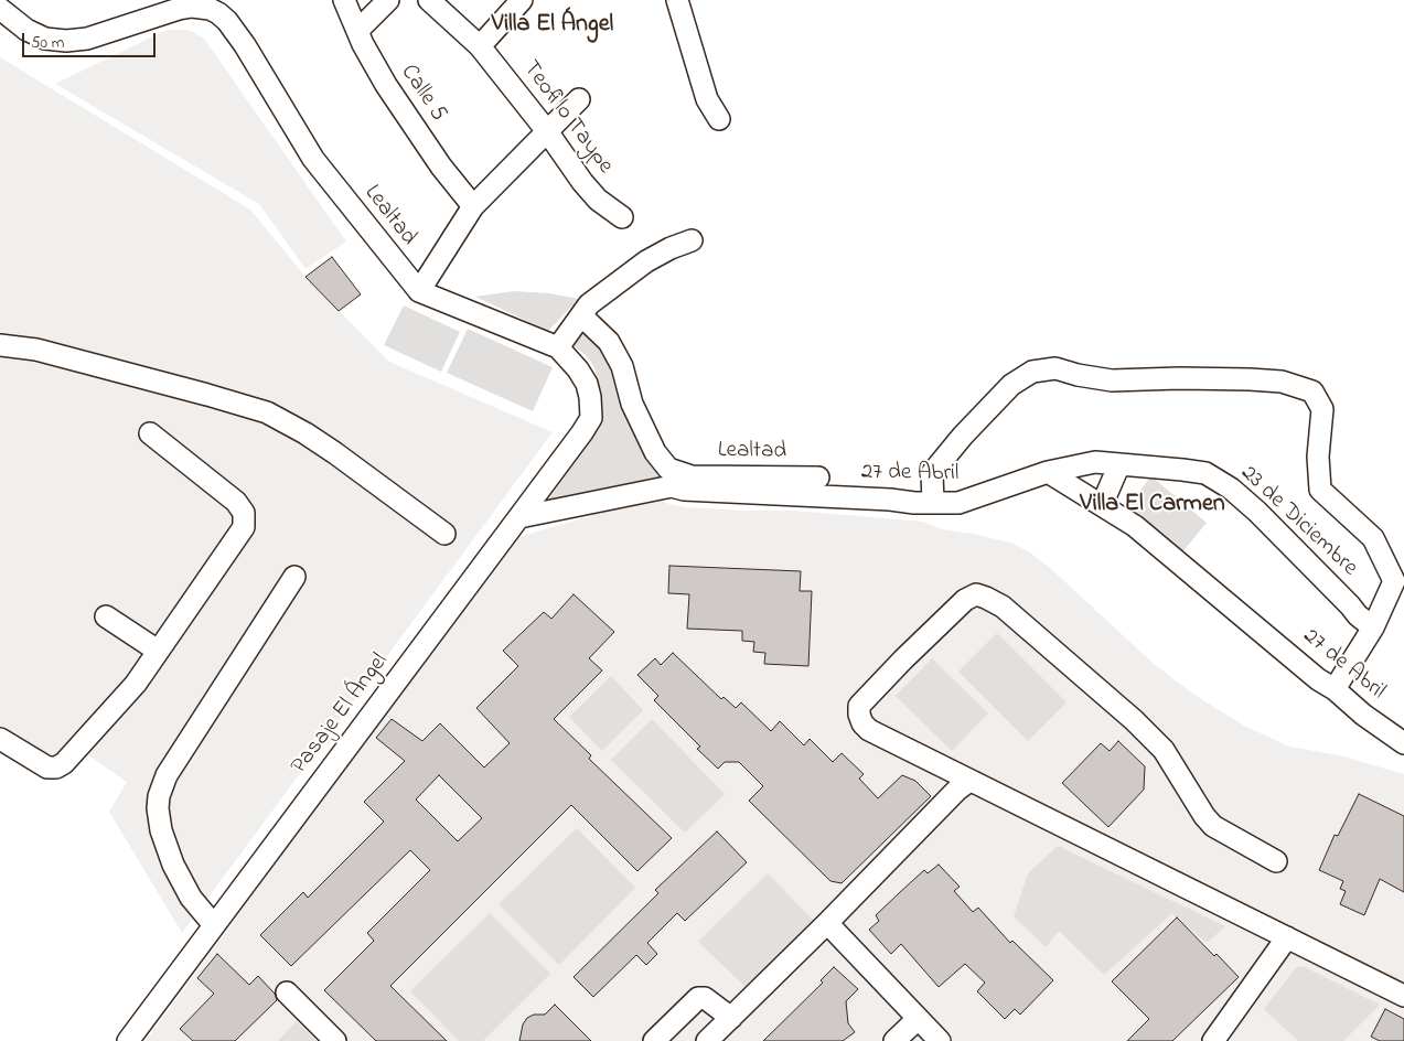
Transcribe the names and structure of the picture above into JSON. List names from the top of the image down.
{
  "streets": {
    "street": [
      "Calle 5",
      "Teofilo Taype",
      "Lealtad",
      "27 de Abril",
      "23 de Diciembre",
      "Pasaje El Ángel"
    ]
  },
  "crossings": [
    ["Lealtad", "Pasaje El Ángel"],
    ["27 de Abril", "23 de Diciembre"],
    ["27 de Abril", "Pasaje El Ángel"]
  ],
  "districts": ["Villa El Ángel", "Villa El Carmen"],
  "scale_bar": "50 m"
}
